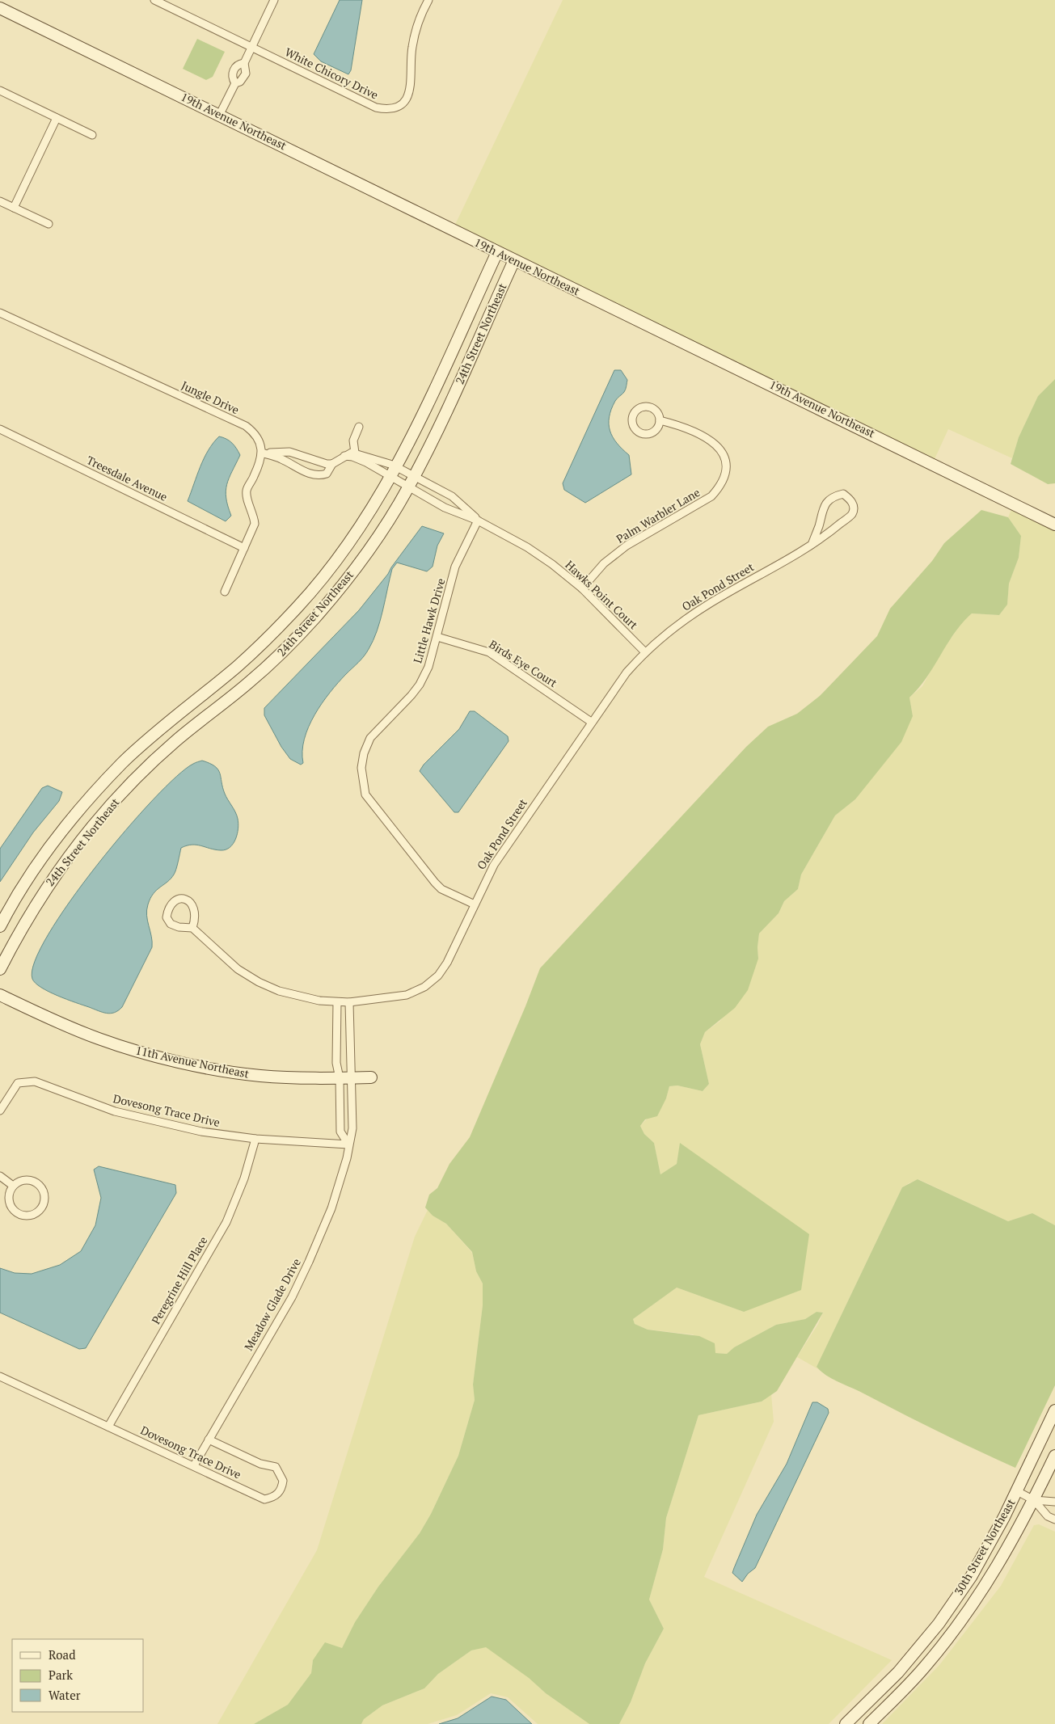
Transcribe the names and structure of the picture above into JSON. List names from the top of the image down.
{
  "streets": {
    "street": [
      "White Chicory Drive",
      "19th Avenue Northeast",
      "24th Street Northeast",
      "Jungle Drive",
      "Treesdale Avenue",
      "Palm Warbler Lane",
      "Oak Pond Street",
      "Hawks Point Court",
      "Little Hawk Drive",
      "Birds Eye Court",
      "11th Avenue Northeast",
      "Dovesong Trace Drive",
      "Peregrine Hill Place",
      "Meadow Glade Drive",
      "30th Street Northeast"
    ]
  },
  "crossings": [
    ["19th Avenue Northeast", "24th Street Northeast"],
    ["24th Street Northeast", "Hawks Point Court"],
    ["Palm Warbler Lane", "Hawks Point Court"],
    ["Oak Pond Street", "Hawks Point Court"],
    ["Oak Pond Street", "Little Hawk Drive"],
    ["Oak Pond Street", "Birds Eye Court"],
    ["Oak Pond Street", "Meadow Glade Drive"],
    ["Hawks Point Court", "Little Hawk Drive"],
    ["Little Hawk Drive", "Birds Eye Court"],
    ["11th Avenue Northeast", "Meadow Glade Drive"],
    ["Dovesong Trace Drive", "Peregrine Hill Place"],
    ["Dovesong Trace Drive", "Meadow Glade Drive"]
  ],
  "legend": ["Road", "Park", "Water"]
}
